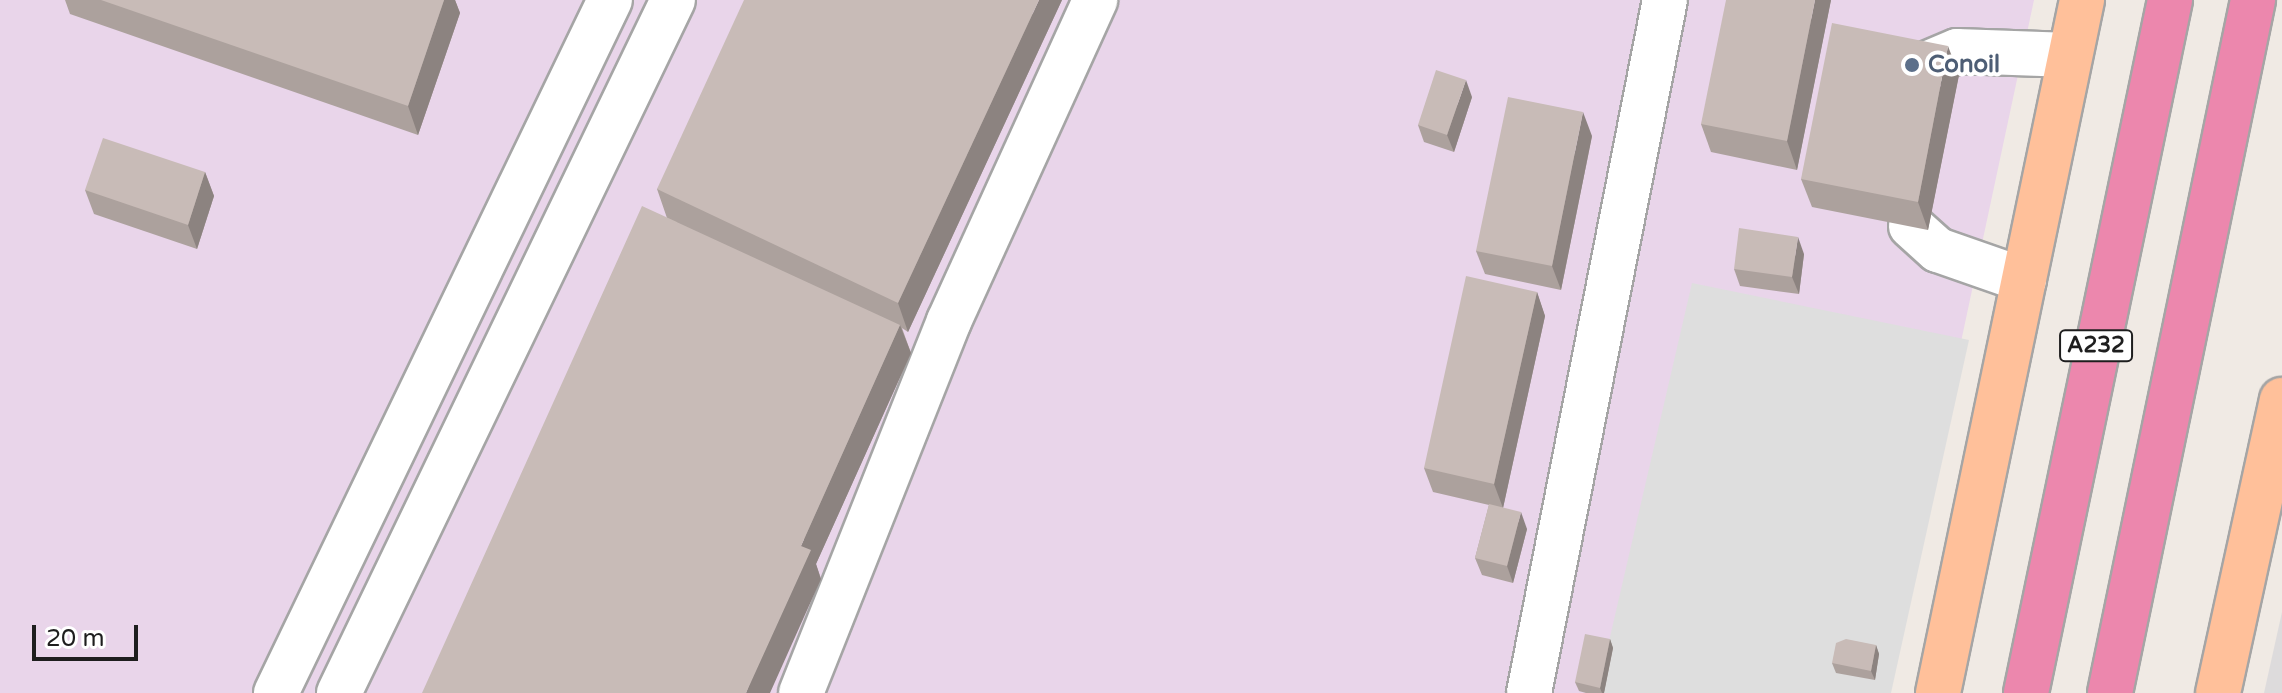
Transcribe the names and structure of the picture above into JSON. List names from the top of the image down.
{
  "streets": {
    "highway": ["A232"]
  },
  "places": ["Conoil"],
  "scale_bar": "20 m"
}
